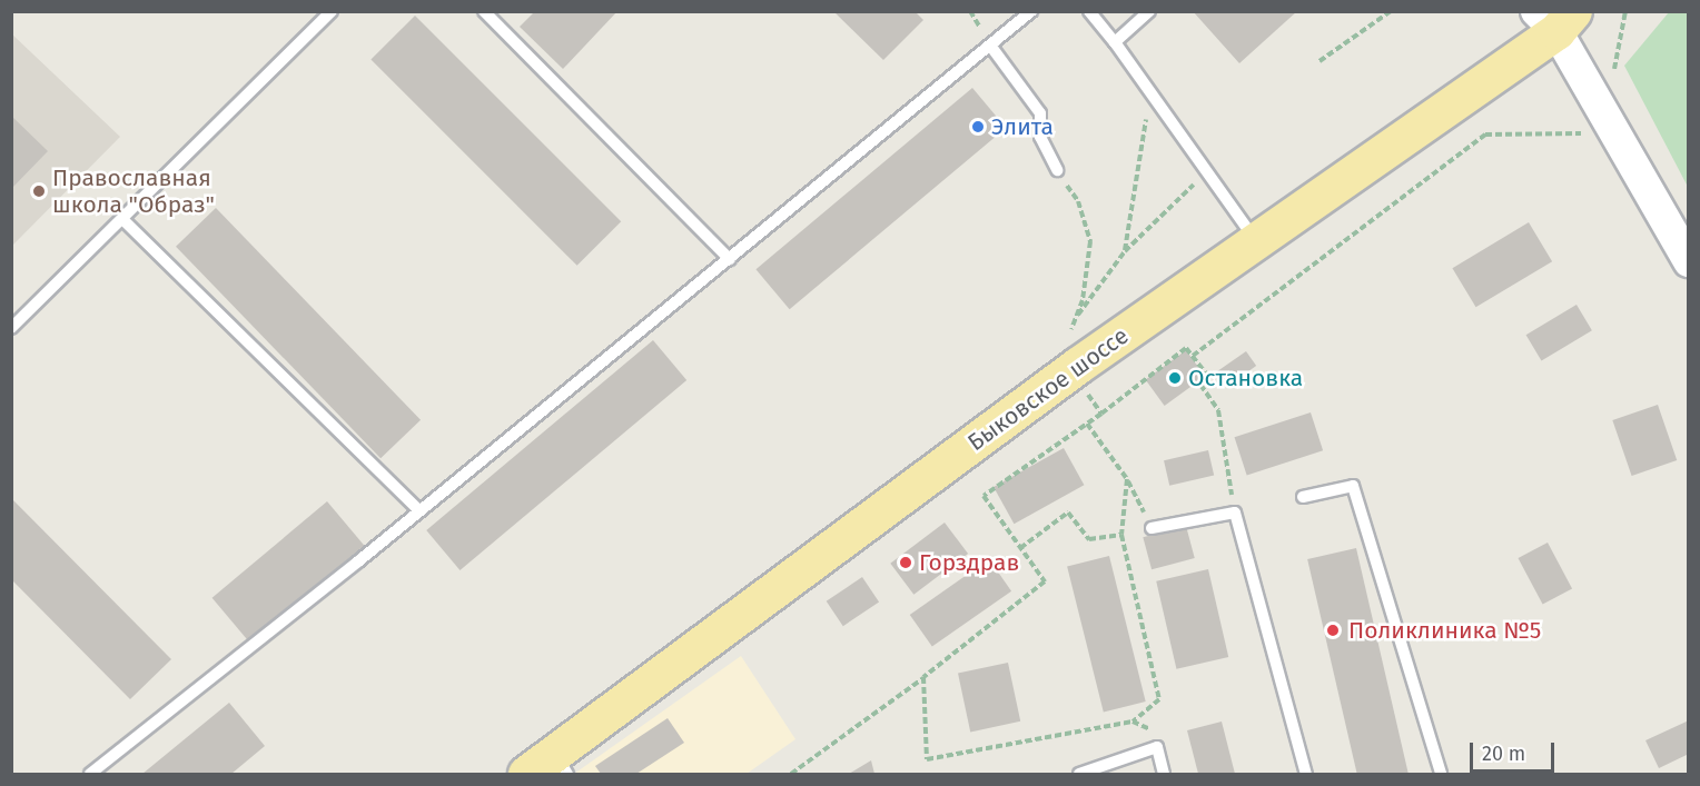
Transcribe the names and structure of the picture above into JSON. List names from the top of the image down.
{
  "streets": {
    "main road": ["Быковское шоссе"]
  },
  "places": [
    "Элита",
    "Православная школа \"Образ\"",
    "Остановка",
    "Горздрав",
    "Поликлиника №5"
  ],
  "scale_bar": "20 m"
}
